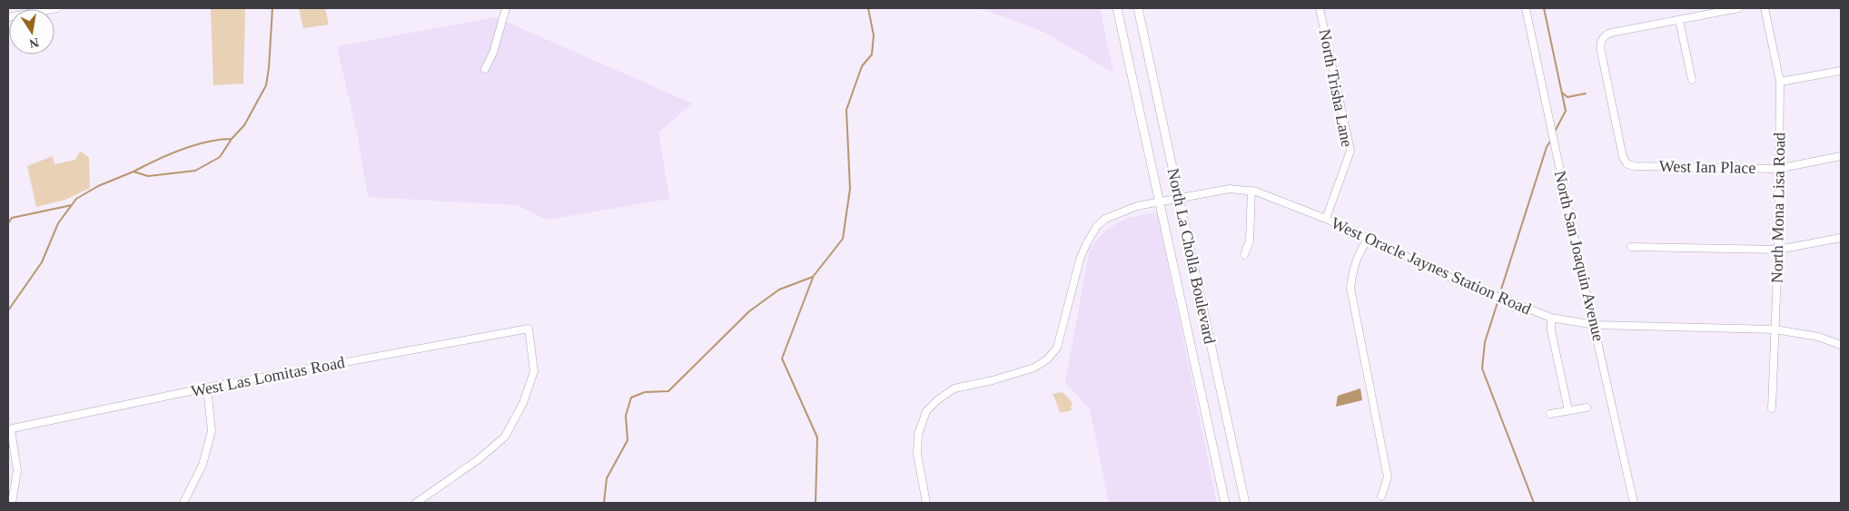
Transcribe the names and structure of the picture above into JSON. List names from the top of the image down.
{
  "streets": {
    "main road": ["North La Cholla Boulevard"],
    "street": [
      "North Trisha Lane",
      "West Ian Place",
      "North Mona Lisa Road",
      "North San Joaquin Avenue",
      "West Oracle Jaynes Station Road",
      "West Las Lomitas Road"
    ]
  },
  "crossings": [
    ["North Trisha Lane", "West Oracle Jaynes Station Road"],
    ["West Ian Place", "North Mona Lisa Road"],
    ["North Mona Lisa Road", "West Oracle Jaynes Station Road"],
    ["North La Cholla Boulevard", "West Oracle Jaynes Station Road"],
    ["North San Joaquin Avenue", "West Oracle Jaynes Station Road"]
  ],
  "north": "bottom"
}
